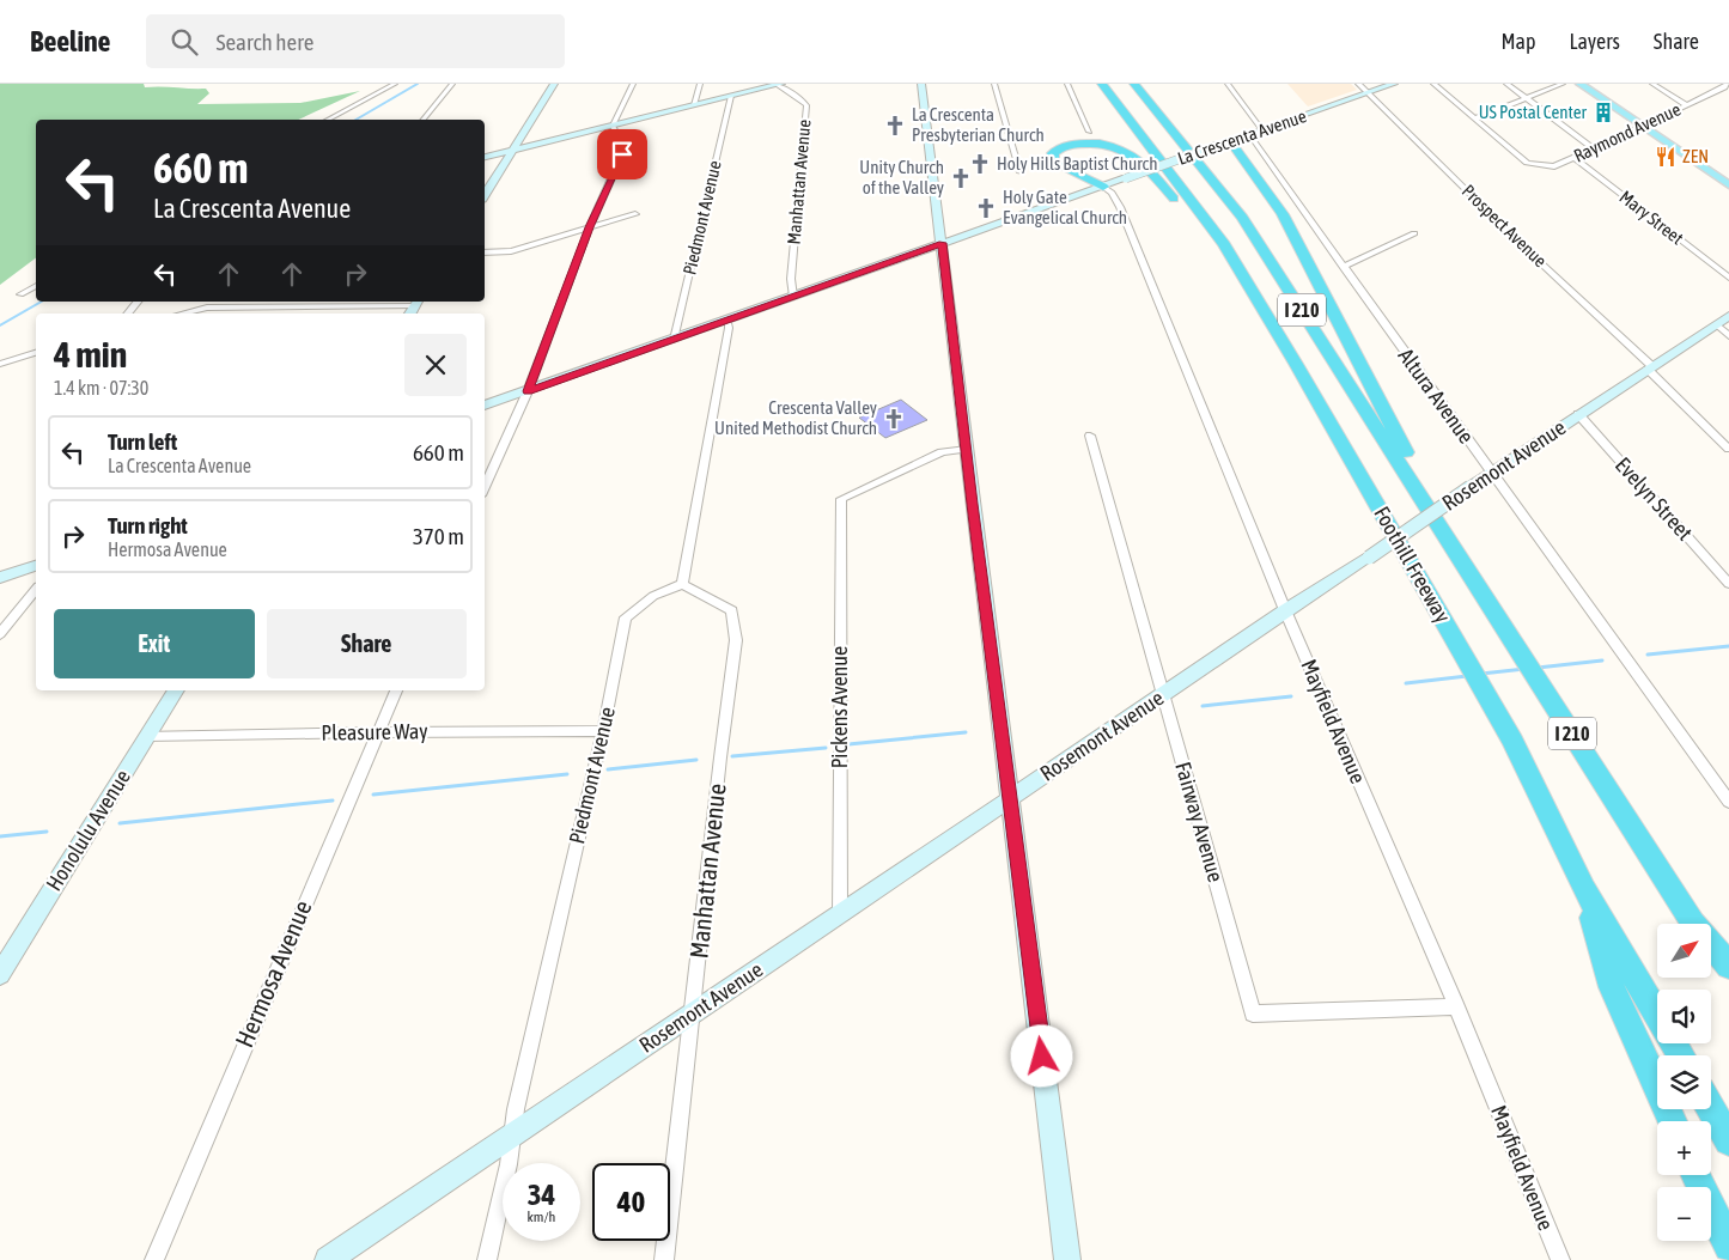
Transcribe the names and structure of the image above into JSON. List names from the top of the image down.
{
  "streets": {
    "highway": ["I 210", "Foothill Freeway"],
    "street": [
      "Raymond Avenue",
      "La Crescenta Avenue",
      "Manhattan Avenue",
      "Piedmont Avenue",
      "Mary Street",
      "Prospect Avenue",
      "Altura Avenue",
      "Rosemont Avenue",
      "Evelyn Street",
      "Pickens Avenue",
      "Mayfield Avenue",
      "Pleasure Way",
      "Fairway Avenue",
      "Honolulu Avenue",
      "Hermosa Avenue"
    ]
  },
  "crossings": [
    ["Raymond Avenue", "Mary Street"],
    ["La Crescenta Avenue", "Manhattan Avenue"],
    ["La Crescenta Avenue", "Piedmont Avenue"],
    ["La Crescenta Avenue", "Prospect Avenue"],
    ["La Crescenta Avenue", "Altura Avenue"],
    ["La Crescenta Avenue", "Mayfield Avenue"],
    ["Manhattan Avenue", "Piedmont Avenue"],
    ["Manhattan Avenue", "Rosemont Avenue"],
    ["Piedmont Avenue", "Rosemont Avenue"],
    ["Piedmont Avenue", "Pleasure Way"],
    ["Prospect Avenue", "Rosemont Avenue"],
    ["Altura Avenue", "Rosemont Avenue"],
    ["Rosemont Avenue", "Evelyn Street"],
    ["Rosemont Avenue", "Pickens Avenue"],
    ["Rosemont Avenue", "Mayfield Avenue"],
    ["Rosemont Avenue", "Fairway Avenue"],
    ["Mayfield Avenue", "Fairway Avenue"],
    ["Pleasure Way", "Honolulu Avenue"],
    ["Pleasure Way", "Hermosa Avenue"]
  ],
  "places": {
    "building": ["US Postal Center"],
    "church": [
      "La Crescenta Presbyterian Church",
      "Holy Hills Baptist Church",
      "Unity Church of the Valley",
      "Holy Gate Evangelical Church",
      "Crescenta Valley United Methodist Church"
    ],
    "restaurant": ["ZEN"]
  },
  "north": "top right",
  "page": {
    "header": "Beeline",
    "search": "Search here",
    "nav": ["Map", "Layers", "Share"],
    "turn": ["660 m", "La Crescenta Avenue"],
    "heading": ["4 min", "1.4 km · 07:30"],
    "list": [
      {
        "name": "Turn left",
        "note": "La Crescenta Avenue",
        "value": "660 m"
      },
      {
        "name": "Turn right",
        "note": "Hermosa Avenue",
        "value": "370 m"
      }
    ],
    "buttons": ["Exit", "Share"],
    "map_buttons": ["+", "−"],
    "speed": "34 km/h",
    "limit": "40"
  }
}
